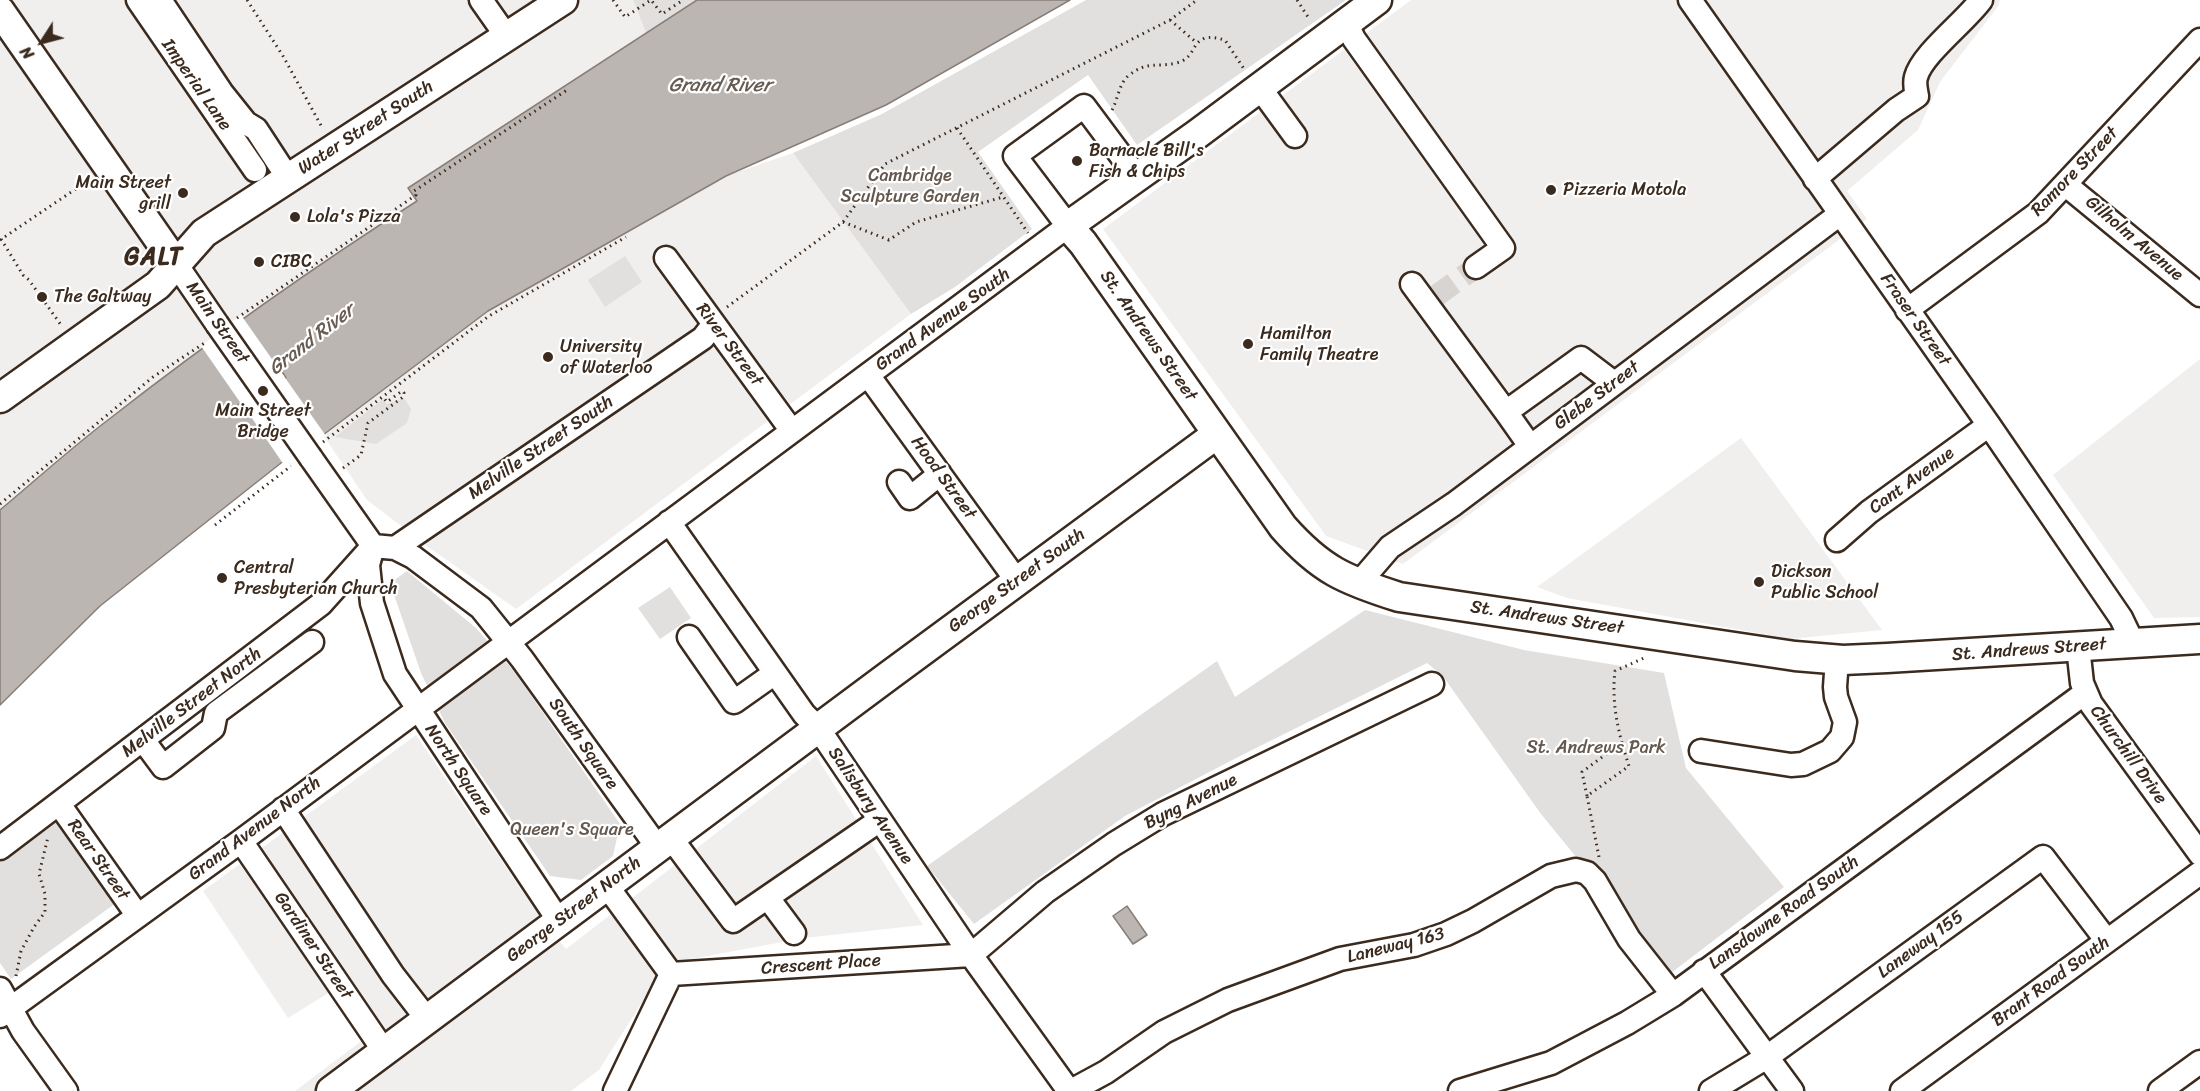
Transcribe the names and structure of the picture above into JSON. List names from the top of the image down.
{
  "streets": {
    "main road": [
      "Water Street South",
      "Grand Avenue South",
      "Main Street",
      "St. Andrews Street",
      "George Street South",
      "George Street North"
    ],
    "street": [
      "Imperial Lane",
      "Ramore Street",
      "Gilholm Avenue",
      "Fraser Street",
      "River Street",
      "Glebe Street",
      "Melville Street South",
      "Hood Street",
      "Cant Avenue",
      "Melville Street North",
      "South Square",
      "Churchill Drive",
      "North Square",
      "Byng Avenue",
      "Salisbury Avenue",
      "Grand Avenue North",
      "Rear Street",
      "Lansdowne Road South",
      "Laneway 155",
      "Gardiner Street",
      "Laneway 163",
      "Crescent Place",
      "Brant Road South"
    ]
  },
  "crossings": [
    ["Water Street South", "Main Street"],
    ["Ramore Street", "Gilholm Avenue"],
    ["Ramore Street", "Fraser Street"],
    ["Grand Avenue South", "St. Andrews Street"],
    ["Grand Avenue South", "River Street"],
    ["Grand Avenue South", "Hood Street"],
    ["Grand Avenue South", "South Square"],
    ["Grand Avenue South", "Salisbury Avenue"],
    ["Grand Avenue South", "Grand Avenue North"],
    ["Fraser Street", "St. Andrews Street"],
    ["Fraser Street", "Glebe Street"],
    ["Fraser Street", "Cant Avenue"],
    ["Main Street", "Melville Street South"],
    ["Main Street", "Melville Street North"],
    ["St. Andrews Street", "Glebe Street"],
    ["St. Andrews Street", "George Street South"],
    ["St. Andrews Street", "Churchill Drive"],
    ["River Street", "Melville Street South"],
    ["Melville Street South", "Melville Street North"],
    ["Hood Street", "George Street South"],
    ["George Street South", "Salisbury Avenue"],
    ["George Street South", "George Street North"],
    ["Melville Street North", "Rear Street"],
    ["South Square", "Grand Avenue North"],
    ["South Square", "George Street North"],
    ["Churchill Drive", "Lansdowne Road South"],
    ["North Square", "Grand Avenue North"],
    ["North Square", "George Street North"],
    ["Byng Avenue", "Salisbury Avenue"],
    ["Byng Avenue", "Crescent Place"],
    ["Salisbury Avenue", "George Street North"],
    ["Salisbury Avenue", "Laneway 163"],
    ["Salisbury Avenue", "Crescent Place"],
    ["Grand Avenue North", "Rear Street"],
    ["Grand Avenue North", "Gardiner Street"],
    ["George Street North", "Gardiner Street"],
    ["Laneway 155", "Brant Road South"]
  ],
  "districts": ["GALT"],
  "water": ["Grand River"],
  "parks": ["Cambridge Sculpture Garden", "St. Andrews Park", "Queen's Square"],
  "places": [
    "Barnacle Bill's Fish & Chips",
    "Pizzeria Motola",
    "Main Street grill",
    "Lola's Pizza",
    "CIBC",
    "The Galtway",
    "Hamilton Family Theatre",
    "University of Waterloo",
    "Main Street Bridge",
    "Central Presbyterian Church",
    "Dickson Public School"
  ],
  "north": "bottom left"
}
